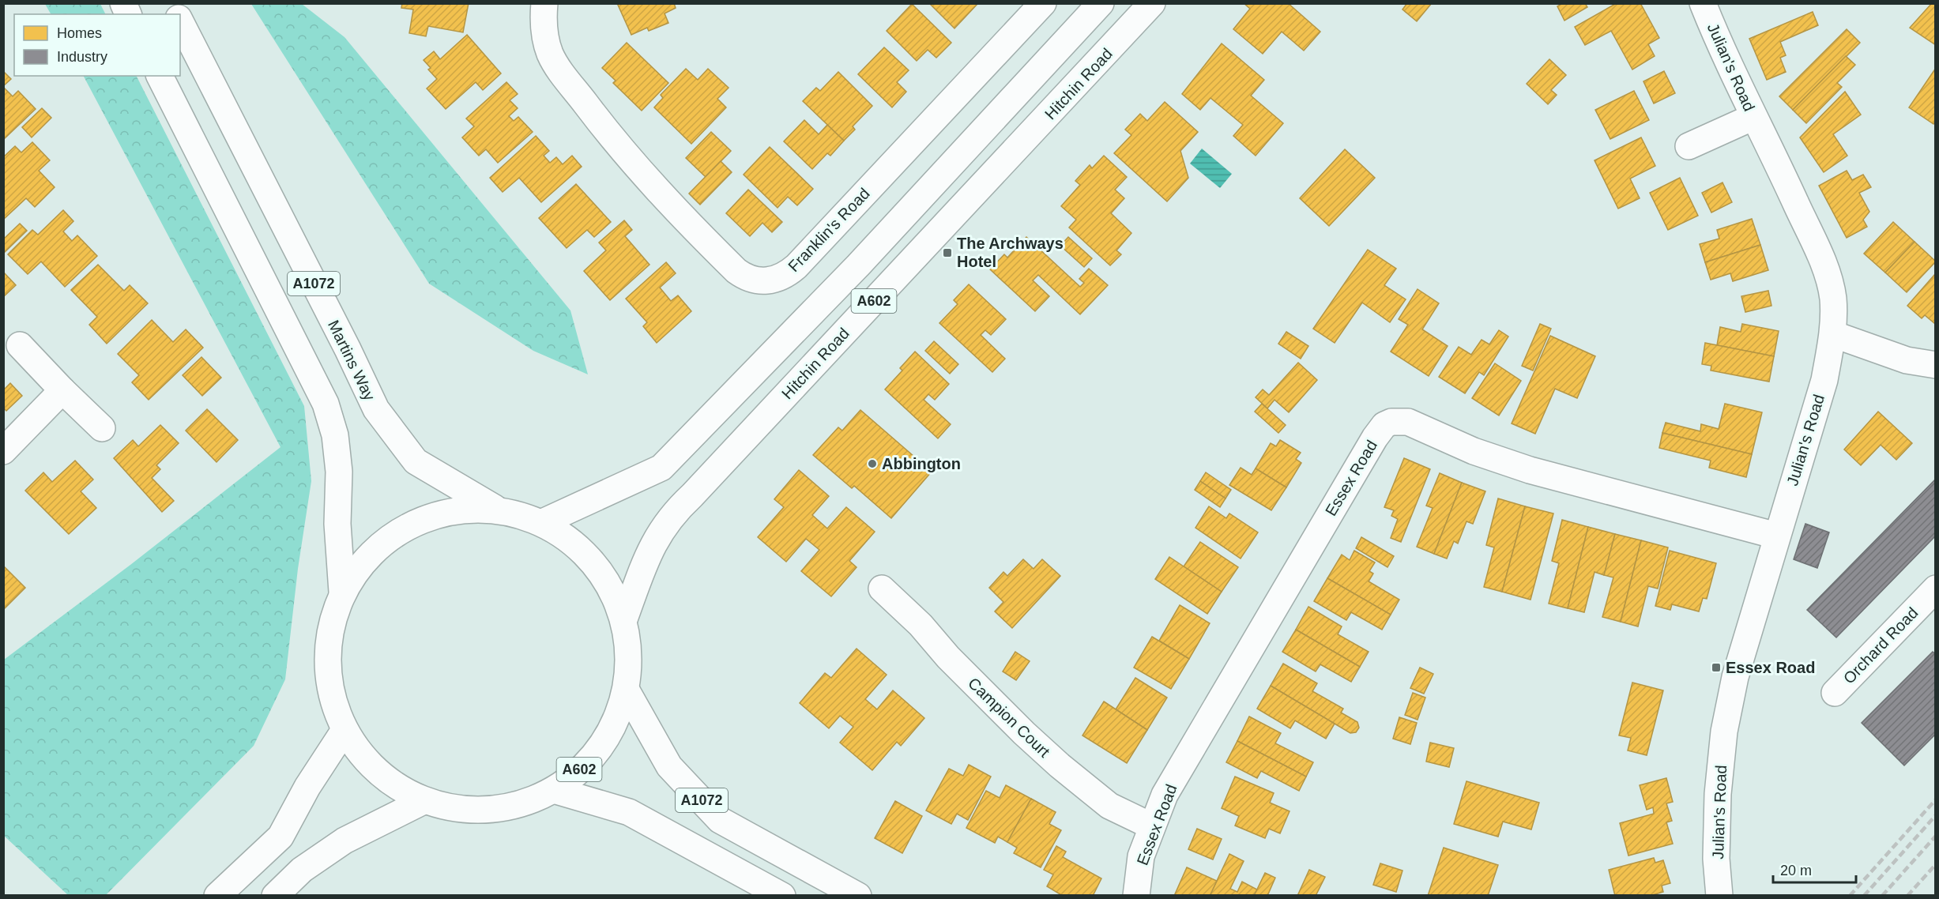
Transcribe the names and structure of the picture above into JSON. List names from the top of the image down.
{
  "streets": {
    "main road": [
      "Julian's Road",
      "Hitchin Road",
      "Franklin's Road",
      "A1072",
      "A602",
      "Martins Way",
      "Essex Road",
      "Orchard Road",
      "Campion Court"
    ]
  },
  "crossings": [
    ["Julian's Road", "Essex Road"],
    ["Hitchin Road", "A602"],
    ["A1072", "A602"],
    ["A602", "Martins Way"],
    ["Essex Road", "Campion Court"]
  ],
  "places": {
    "transit": ["The Archways Hotel", "Essex Road"],
    "other": ["Abbington"]
  },
  "legend": ["Homes", "Industry"],
  "scale_bar": "20 m"
}
